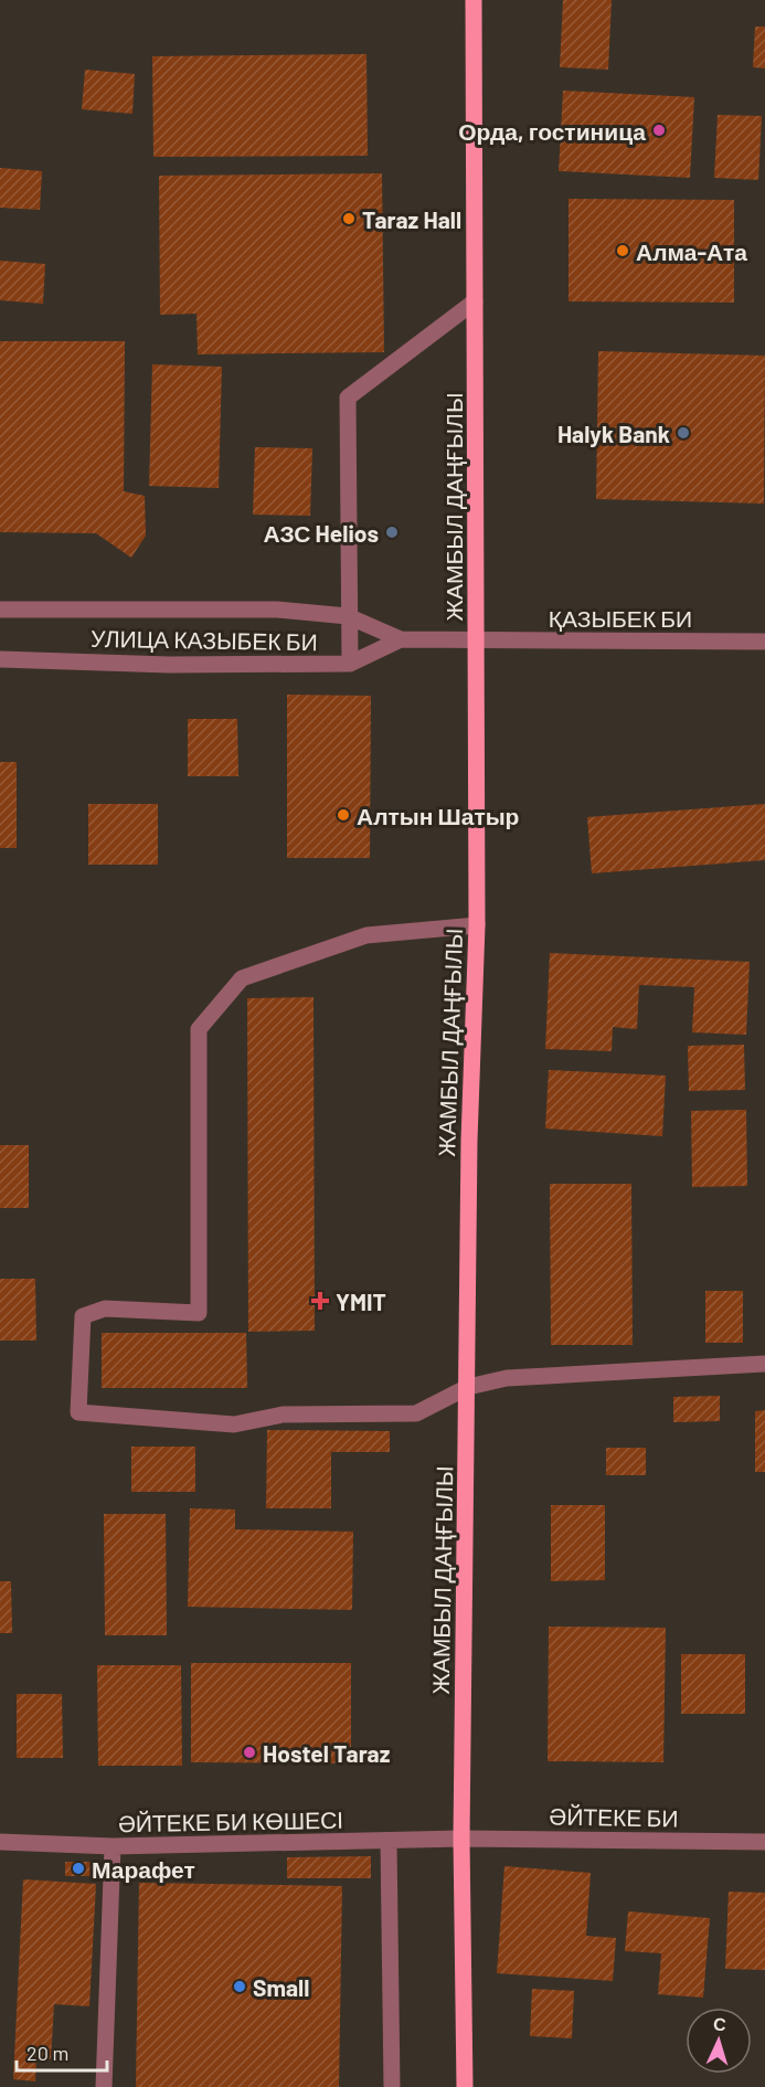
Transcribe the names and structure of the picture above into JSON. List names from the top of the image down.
{
  "streets": {
    "main road": ["ЖАМБЫЛ ДАҢҒЫЛЫ"],
    "street": [
      "ҚАЗЫБЕК БИ",
      "УЛИЦА КАЗЫБЕК БИ",
      "ӘЙТЕКЕ БИ",
      "ӘЙТЕКЕ БИ КӨШЕСІ"
    ]
  },
  "crossings": [
    ["ЖАМБЫЛ ДАҢҒЫЛЫ", "ҚАЗЫБЕК БИ"],
    ["ЖАМБЫЛ ДАҢҒЫЛЫ", "УЛИЦА КАЗЫБЕК БИ"],
    ["ЖАМБЫЛ ДАҢҒЫЛЫ", "ӘЙТЕКЕ БИ"],
    ["ЖАМБЫЛ ДАҢҒЫЛЫ", "ӘЙТЕКЕ БИ КӨШЕСІ"],
    ["ҚАЗЫБЕК БИ", "УЛИЦА КАЗЫБЕК БИ"],
    ["ӘЙТЕКЕ БИ", "ӘЙТЕКЕ БИ КӨШЕСІ"]
  ],
  "places": {
    "other": [
      "Орда, гостиница",
      "Taraz Hall",
      "Алма-Ата",
      "Halyk Bank",
      "АЗС Helios",
      "Алтын Шатыр",
      "Hostel Taraz",
      "Марафет",
      "Small"
    ],
    "health": ["YMIT"]
  },
  "scale_bar": "20 m",
  "north": "top"
}
